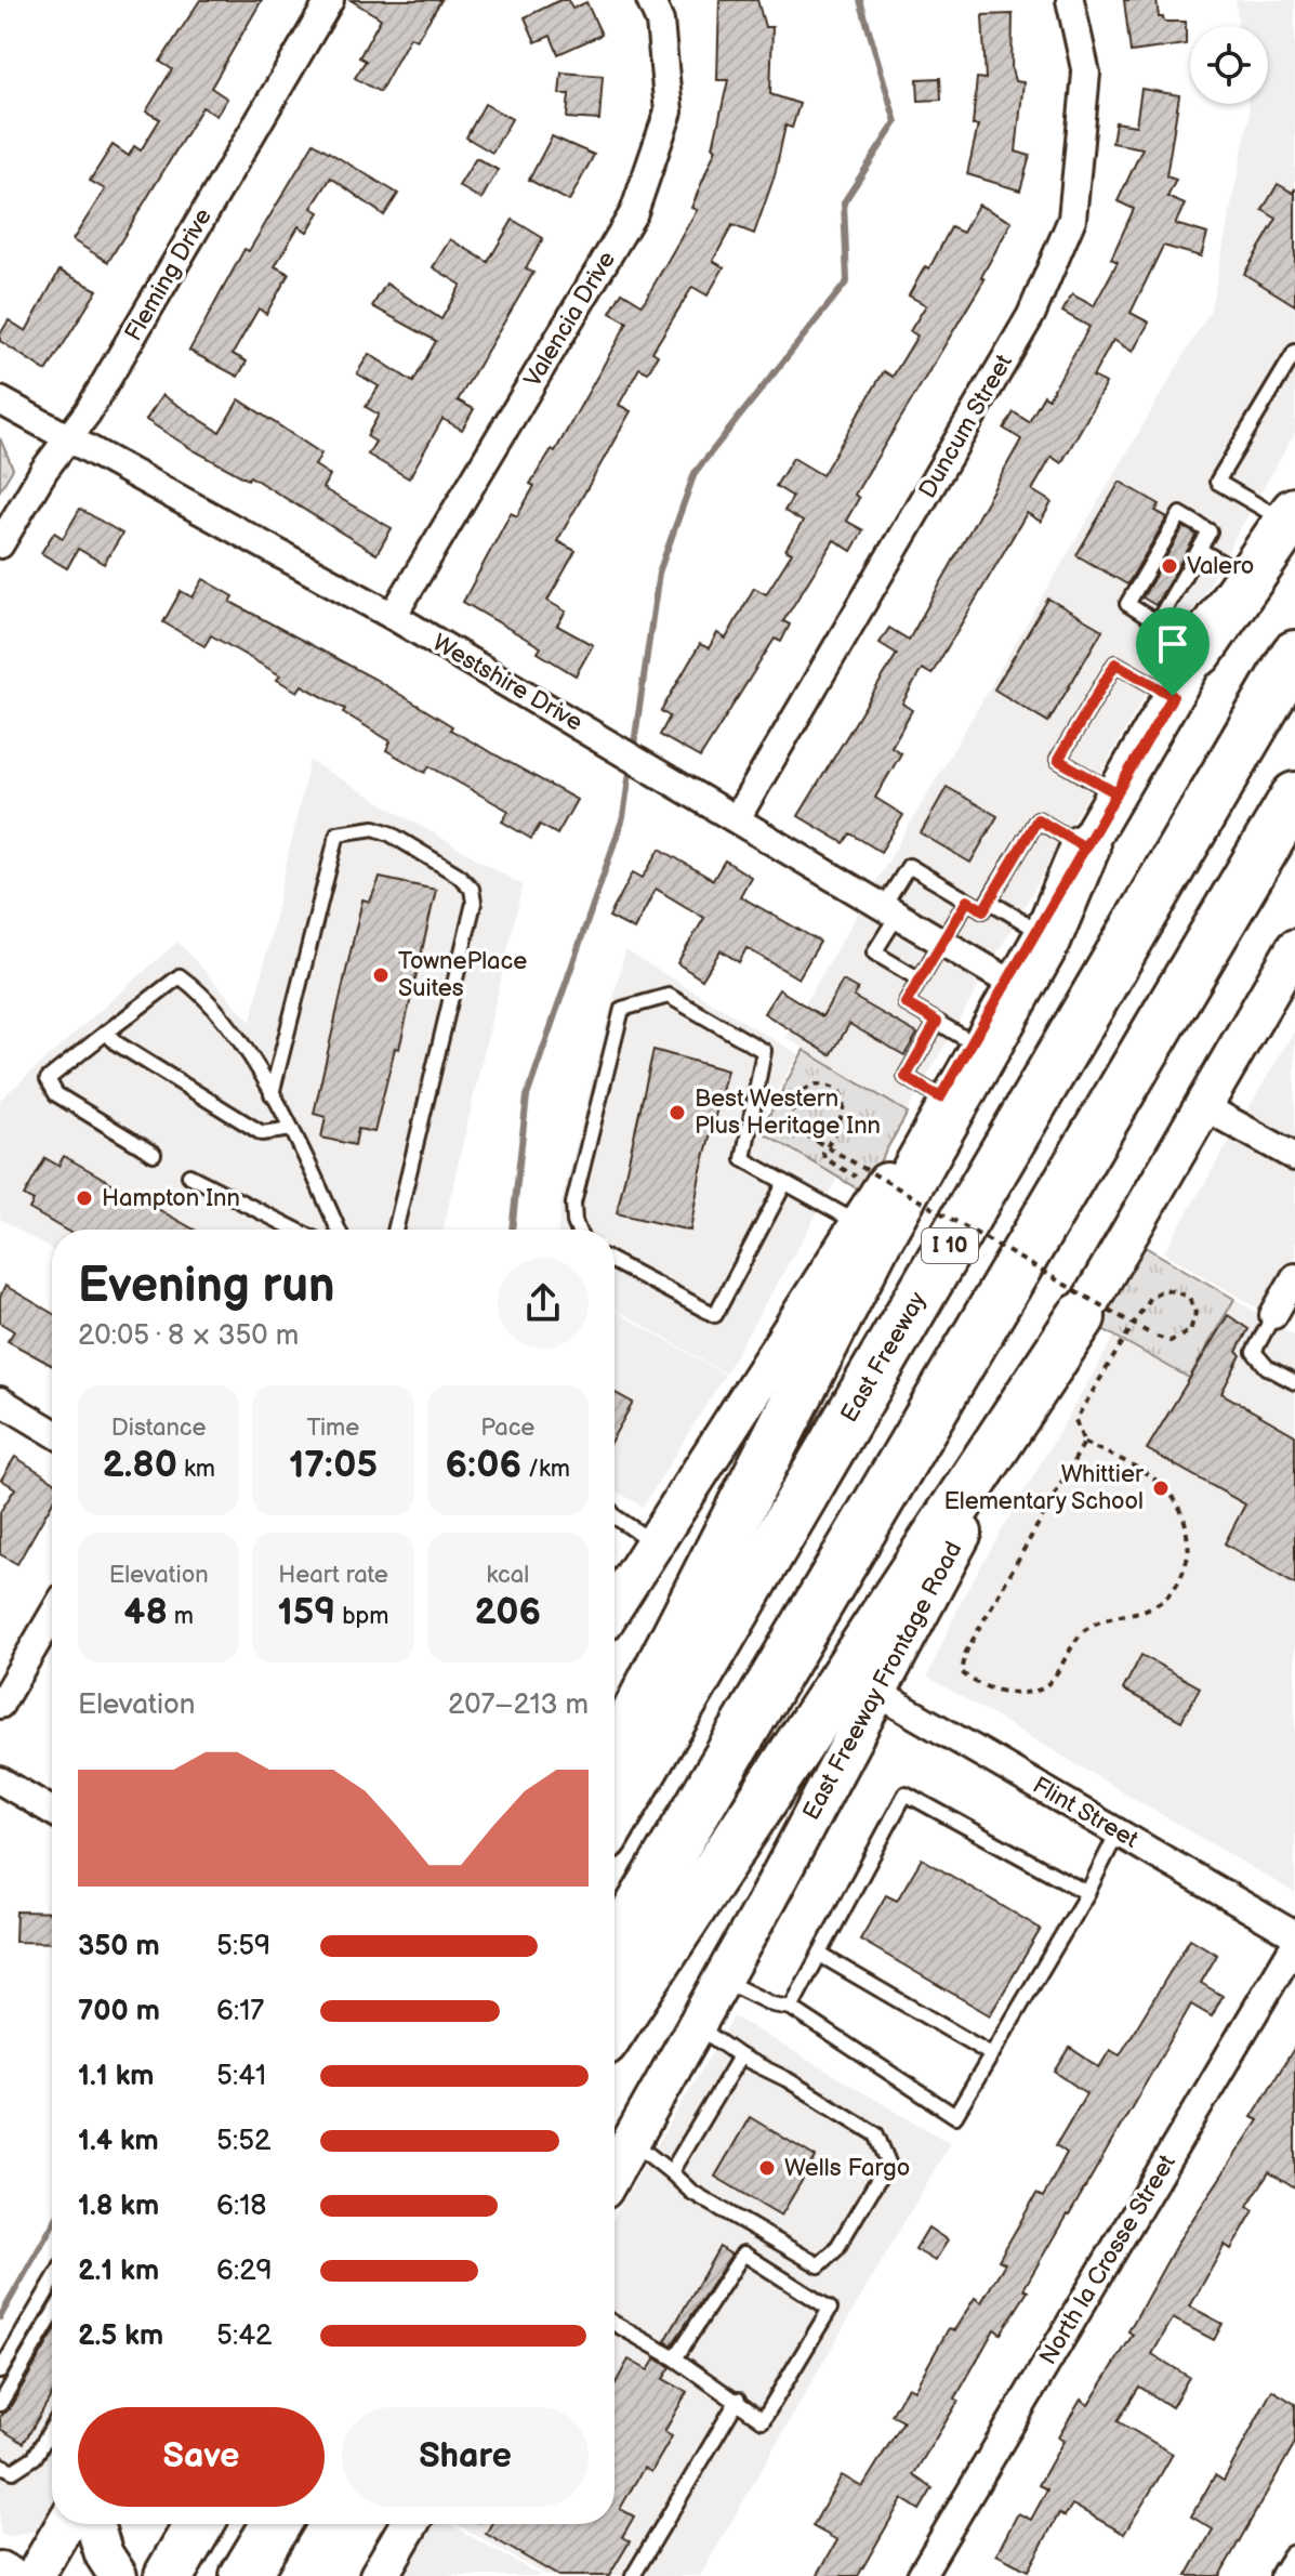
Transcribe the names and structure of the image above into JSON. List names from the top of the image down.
{
  "streets": {
    "highway": ["I 10", "East Freeway"],
    "main road": ["East Freeway Frontage Road"],
    "street": [
      "Fleming Drive",
      "Valencia Drive",
      "Duncum Street",
      "Westshire Drive",
      "Flint Street",
      "North la Crosse Street"
    ]
  },
  "crossings": [
    ["Fleming Drive", "Westshire Drive"],
    ["Valencia Drive", "Westshire Drive"],
    ["Duncum Street", "Westshire Drive"],
    ["East Freeway Frontage Road", "Flint Street"]
  ],
  "places": [
    "Valero",
    "TownePlace Suites",
    "Best Western Plus Heritage Inn",
    "Hampton Inn",
    "Whittier Elementary School",
    "Wells Fargo"
  ],
  "page": {
    "heading": ["Evening run", "20:05 · 8 × 350 m"],
    "stats": [
      ["Distance", "2.80 km"],
      ["Time", "17:05"],
      ["Pace", "6:06 /km"],
      ["Elevation", "48 m"],
      ["Heart rate", "159 bpm"],
      ["kcal", "206"]
    ],
    "chart": ["Elevation", "207–213 m"],
    "list": [
      {
        "name": "350 m",
        "note": "5:59"
      },
      {
        "name": "700 m",
        "note": "6:17"
      },
      {
        "name": "1.1 km",
        "note": "5:41"
      },
      {
        "name": "1.4 km",
        "note": "5:52"
      },
      {
        "name": "1.8 km",
        "note": "6:18"
      },
      {
        "name": "2.1 km",
        "note": "6:29"
      },
      {
        "name": "2.5 km",
        "note": "5:42"
      }
    ],
    "buttons": ["Save", "Share"]
  }
}
